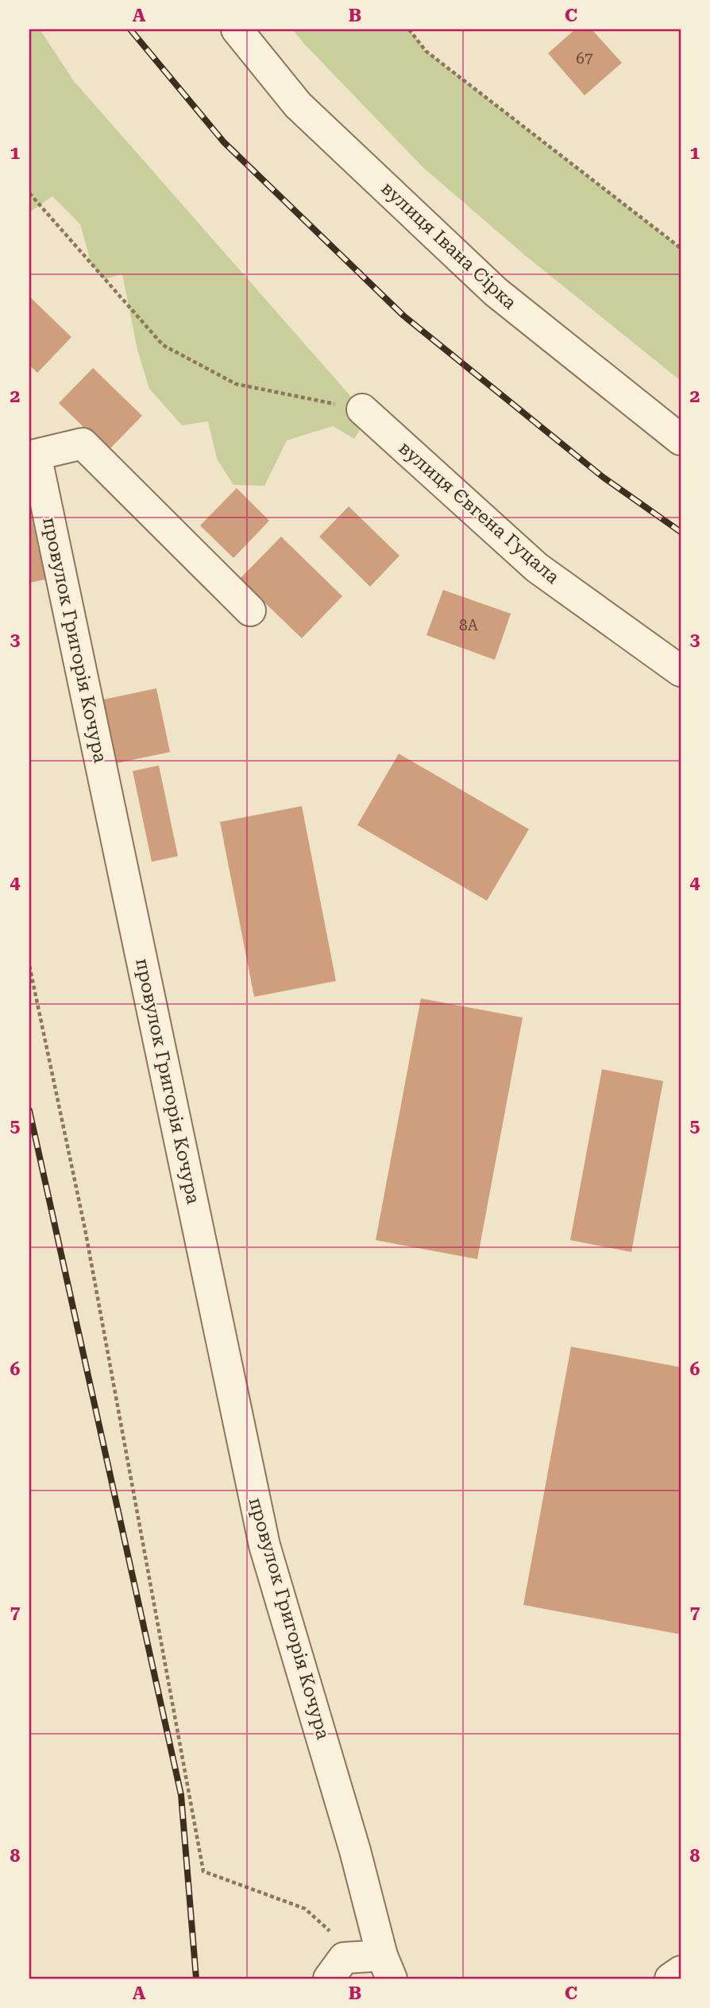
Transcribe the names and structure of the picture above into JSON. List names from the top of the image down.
{
  "streets": {
    "street": ["вулиця Івана Сірка", "вулиця Євгена Гуцала", "провулок Григорія Кочура"]
  },
  "house_numbers": ["67", "8А"],
  "grid": {
    "columns": ["A", "B", "C"],
    "rows": [
      "1",
      "2",
      "3",
      "4",
      "5",
      "6",
      "7",
      "8"
    ]
  }
}
